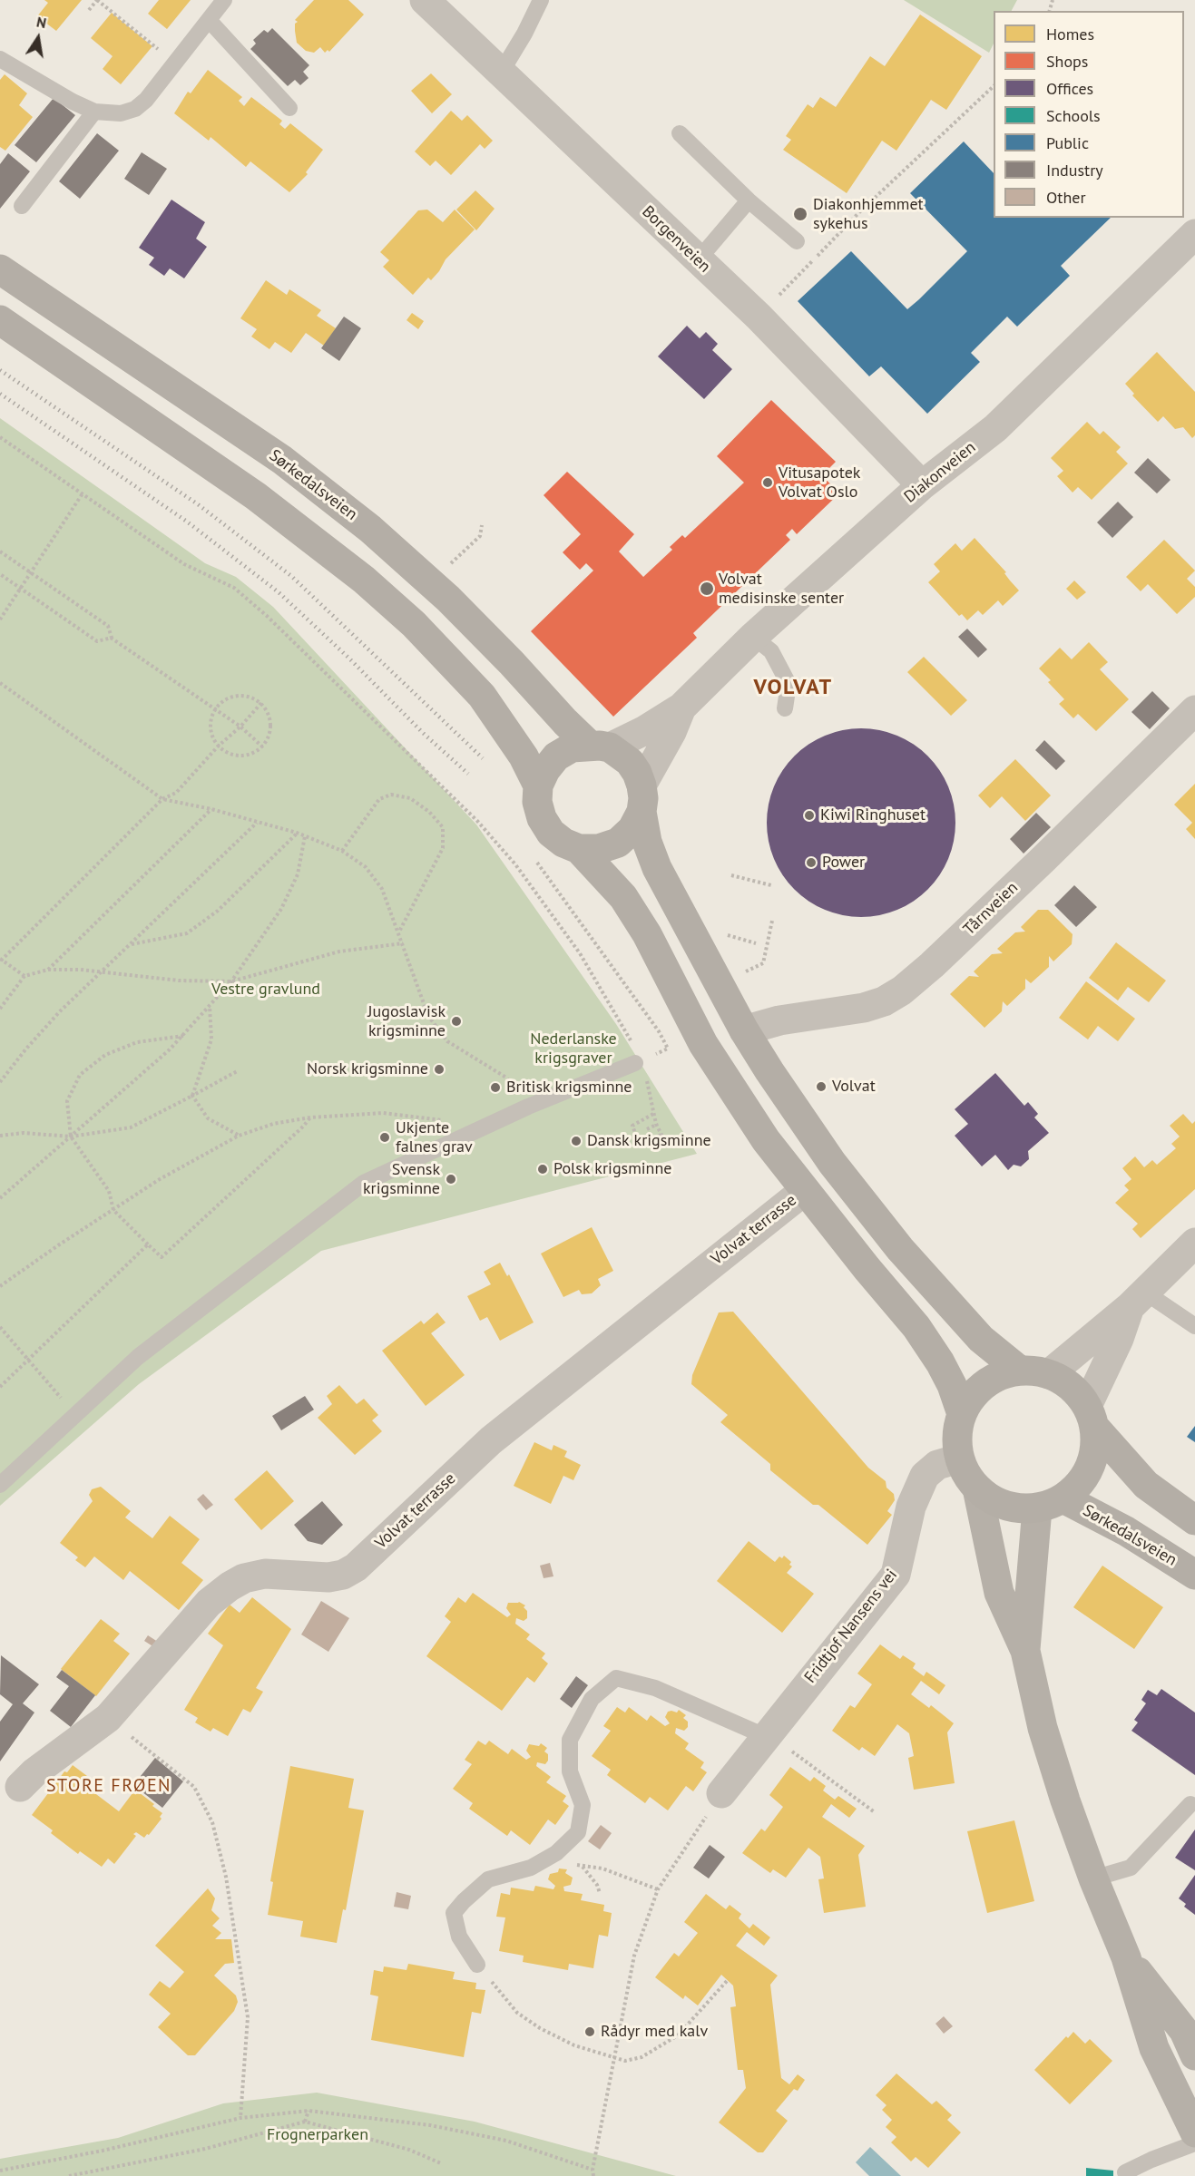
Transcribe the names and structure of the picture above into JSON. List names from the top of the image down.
{
  "streets": {
    "main road": ["Sørkedalsveien"],
    "street": [
      "Borgenveien",
      "Diakonveien",
      "Tårnveien",
      "Volvat terrasse",
      "Fridtjof Nansens vei"
    ]
  },
  "crossings": [
    ["Borgenveien", "Diakonveien"],
    ["Diakonveien", "Sørkedalsveien"],
    ["Sørkedalsveien", "Fridtjof Nansens vei"]
  ],
  "districts": ["VOLVAT", "STORE FRØEN"],
  "parks": ["Vestre gravlund", "Nederlanske krigsgraver", "Frognerparken"],
  "places": [
    "Diakonhjemmet sykehus",
    "Vitusapotek Volvat Oslo",
    "Volvat medisinske senter",
    "Kiwi Ringhuset",
    "Power",
    "Jugoslavisk krigsminne",
    "Norsk krigsminne",
    "Volvat",
    "Britisk krigsminne",
    "Ukjente falnes grav",
    "Dansk krigsminne",
    "Polsk krigsminne",
    "Svensk krigsminne",
    "Rådyr med kalv"
  ],
  "legend": [
    "Homes",
    "Shops",
    "Offices",
    "Schools",
    "Public",
    "Industry",
    "Other"
  ],
  "north": "top"
}
